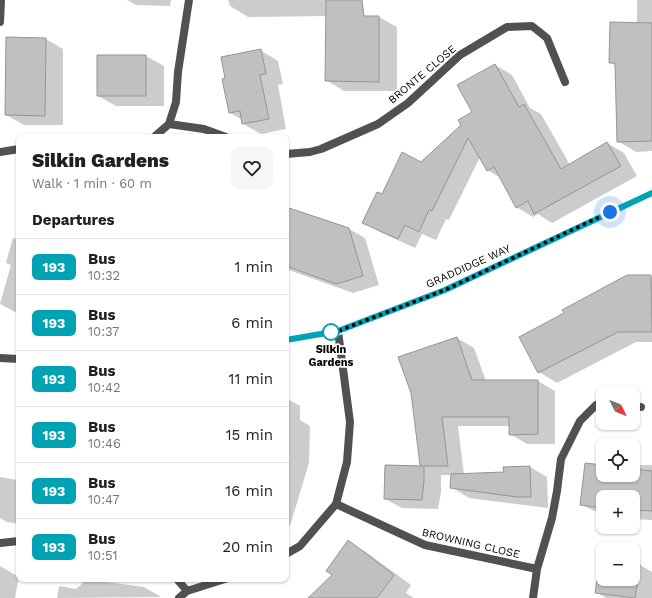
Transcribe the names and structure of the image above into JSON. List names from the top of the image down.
{
  "streets": {
    "street": ["BRONTE CLOSE", "GRADDIDGE WAY", "BROWNING CLOSE"]
  },
  "places": ["Silkin Gardens"],
  "lines": ["bus line 193"],
  "north": "bottom right",
  "page": {
    "heading": [
      ["Silkin Gardens", "Walk · 1 min · 60 m"],
      "Departures"
    ],
    "list": [
      {
        "mark": "193",
        "name": "Bus",
        "note": "10:32",
        "value": "1 min"
      },
      {
        "mark": "193",
        "name": "Bus",
        "note": "10:37",
        "value": "6 min"
      },
      {
        "mark": "193",
        "name": "Bus",
        "note": "10:42",
        "value": "11 min"
      },
      {
        "mark": "193",
        "name": "Bus",
        "note": "10:46",
        "value": "15 min"
      },
      {
        "mark": "193",
        "name": "Bus",
        "note": "10:47",
        "value": "16 min"
      },
      {
        "mark": "193",
        "name": "Bus",
        "note": "10:51",
        "value": "20 min"
      }
    ],
    "map_buttons": ["+", "−"]
  }
}
